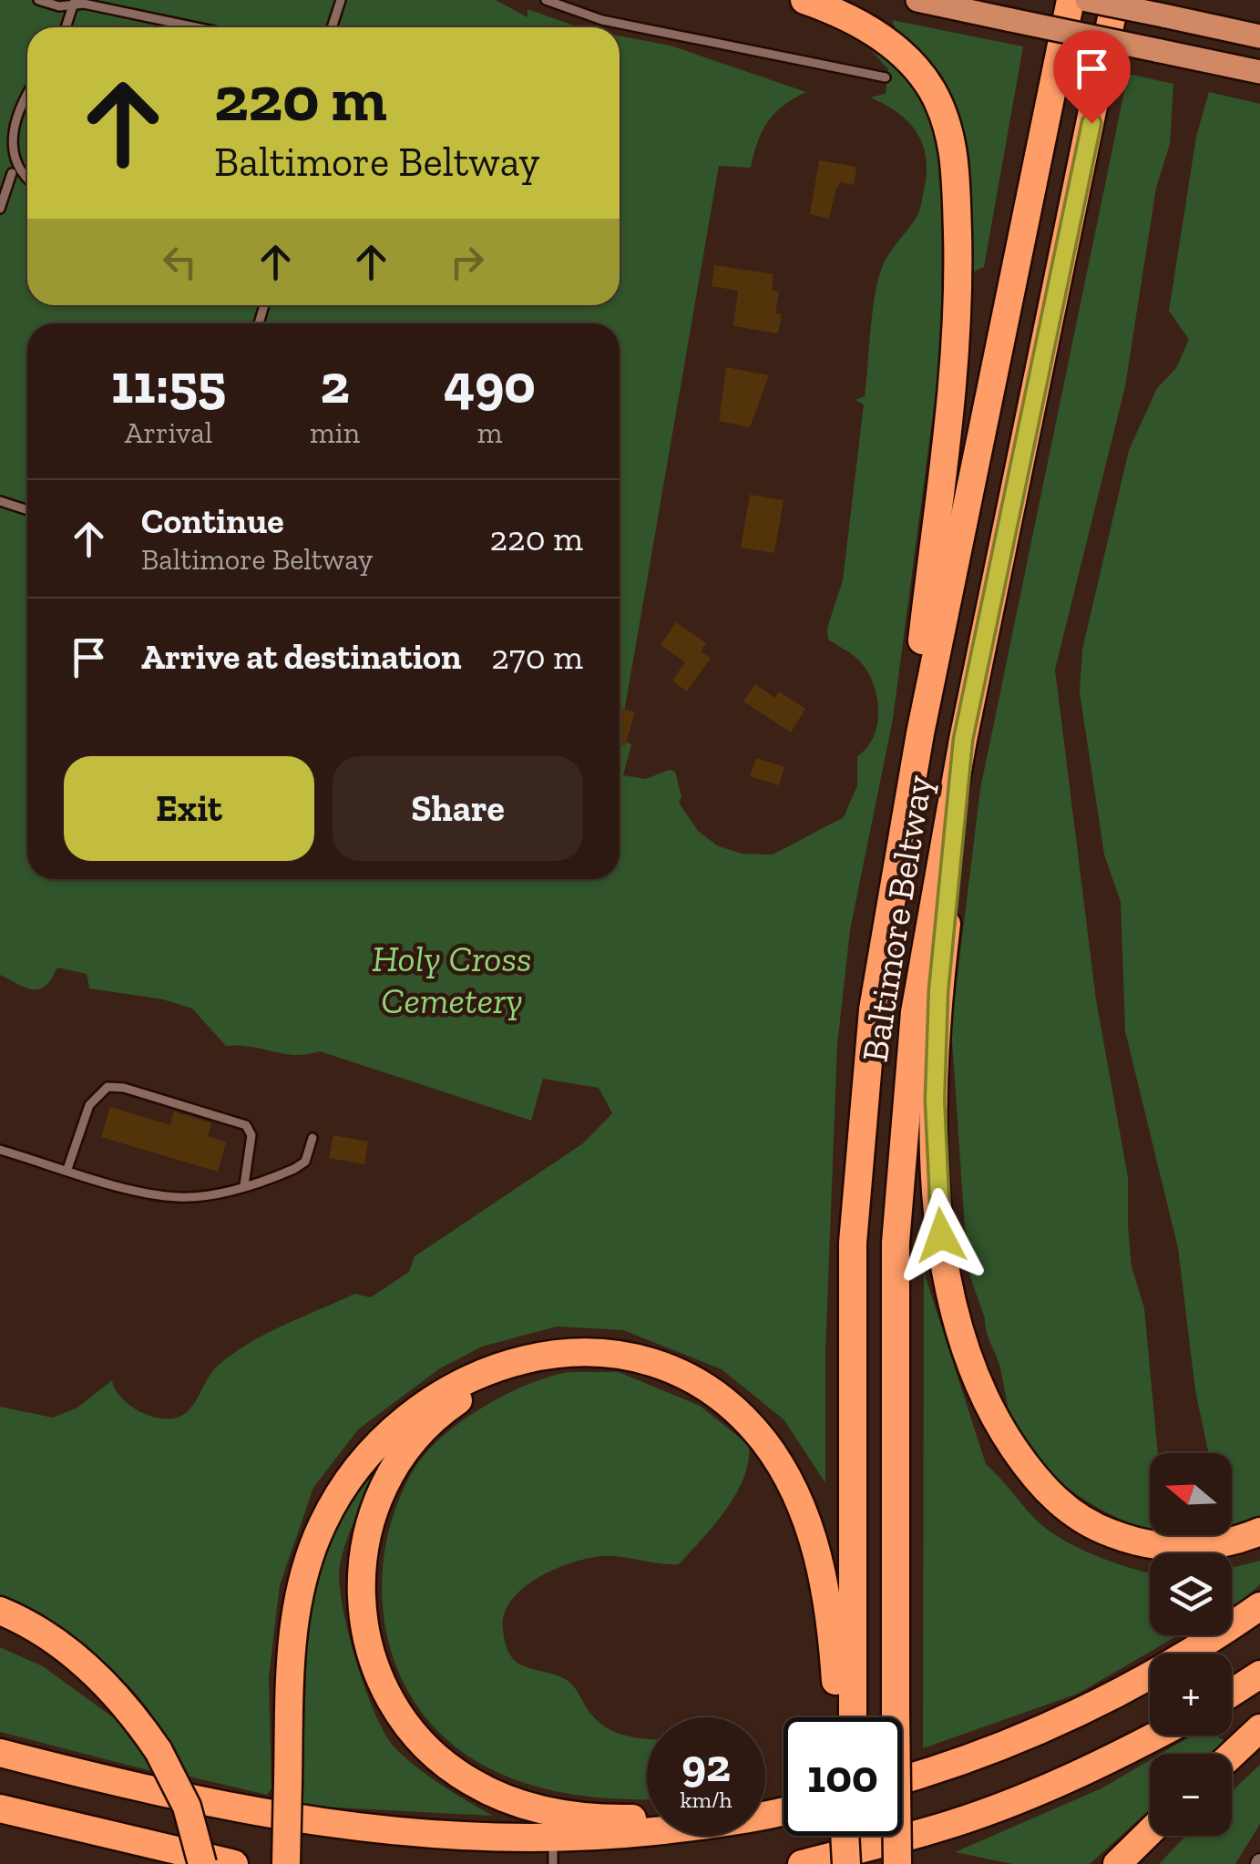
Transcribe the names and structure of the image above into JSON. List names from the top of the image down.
{
  "streets": {
    "highway": ["Baltimore Beltway"]
  },
  "parks": ["Holy Cross Cemetery"],
  "north": "left",
  "page": {
    "turn": ["220 m", "Baltimore Beltway"],
    "eta": [
      "11:55",
      "Arrival",
      "2",
      "min",
      "490",
      "m"
    ],
    "list": [
      {
        "name": "Continue",
        "note": "Baltimore Beltway",
        "value": "220 m"
      },
      {
        "name": "Arrive at destination",
        "value": "270 m"
      }
    ],
    "buttons": ["Exit", "Share"],
    "map_buttons": ["+", "−"],
    "speed": "92 km/h",
    "limit": "100"
  }
}
